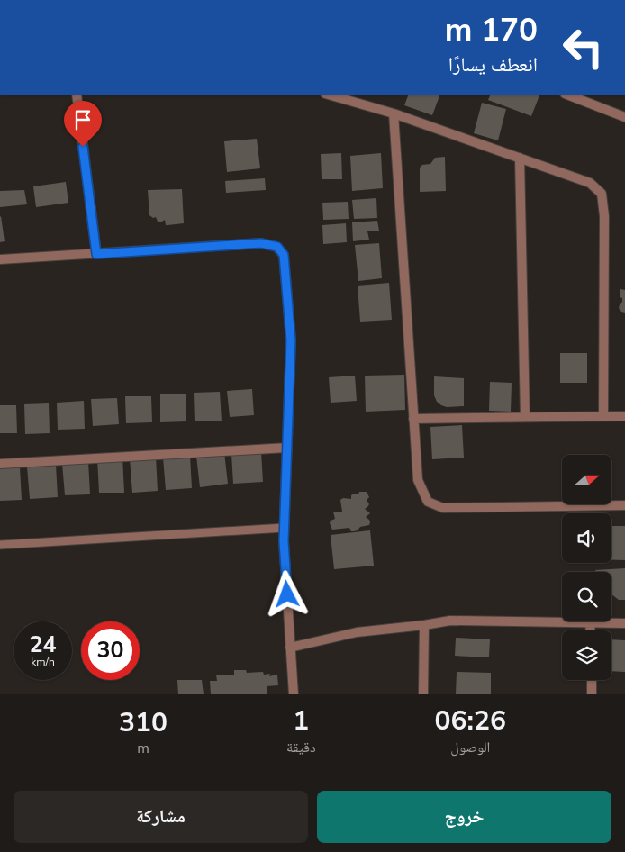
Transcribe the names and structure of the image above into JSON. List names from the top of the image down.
{
  "north": "right",
  "page": {
    "turn": ["170 m", "انعطف يسارًا"],
    "speed": "24 km/h",
    "limit": "30",
    "eta": [
      "06:26",
      "الوصول",
      "1",
      "دقيقة",
      "310",
      "m"
    ],
    "buttons": ["خروج", "مشاركة"]
  }
}
